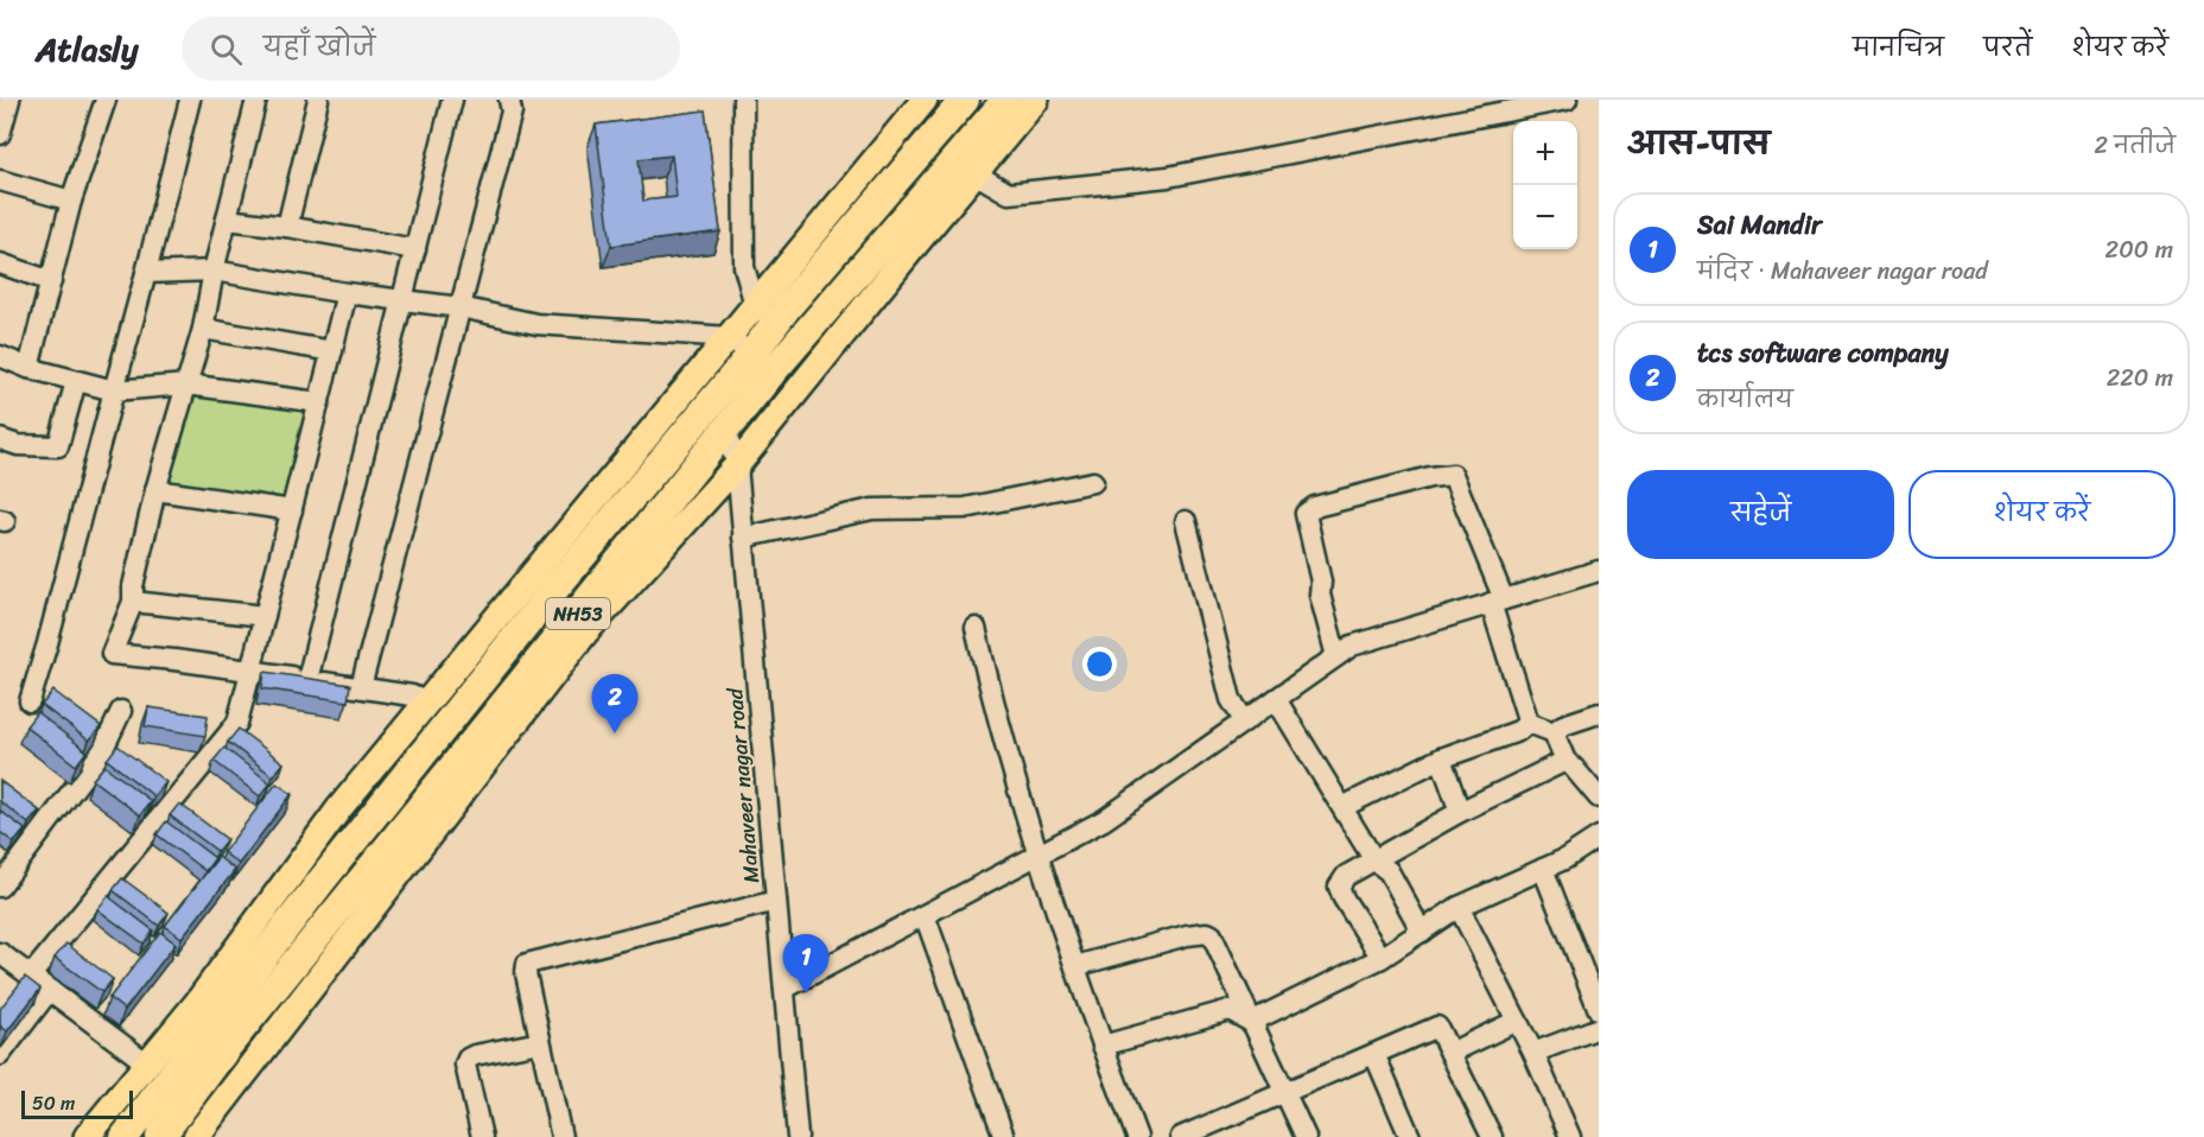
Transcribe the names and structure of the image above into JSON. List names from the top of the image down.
{
  "streets": {
    "highway": ["NH53"],
    "street": ["Mahaveer nagar road"]
  },
  "crossings": [
    ["NH53", "Mahaveer nagar road"]
  ],
  "scale_bar": "50 m",
  "page": {
    "header": "Atlasly",
    "search": "यहाँ खोजें",
    "nav": ["मानचित्र", "परतें", "शेयर करें"],
    "heading": ["आस-पास", "2 नतीजे"],
    "map_buttons": ["+", "−"],
    "list": [
      {
        "mark": "1",
        "name": "Sai Mandir",
        "note": "मंदिर · Mahaveer nagar road",
        "value": "200 m"
      },
      {
        "mark": "2",
        "name": "tcs software company",
        "note": "कार्यालय",
        "value": "220 m"
      }
    ],
    "buttons": ["सहेजें", "शेयर करें"],
    "pins": ["2", "1"],
    "scale": "50 m"
  }
}
